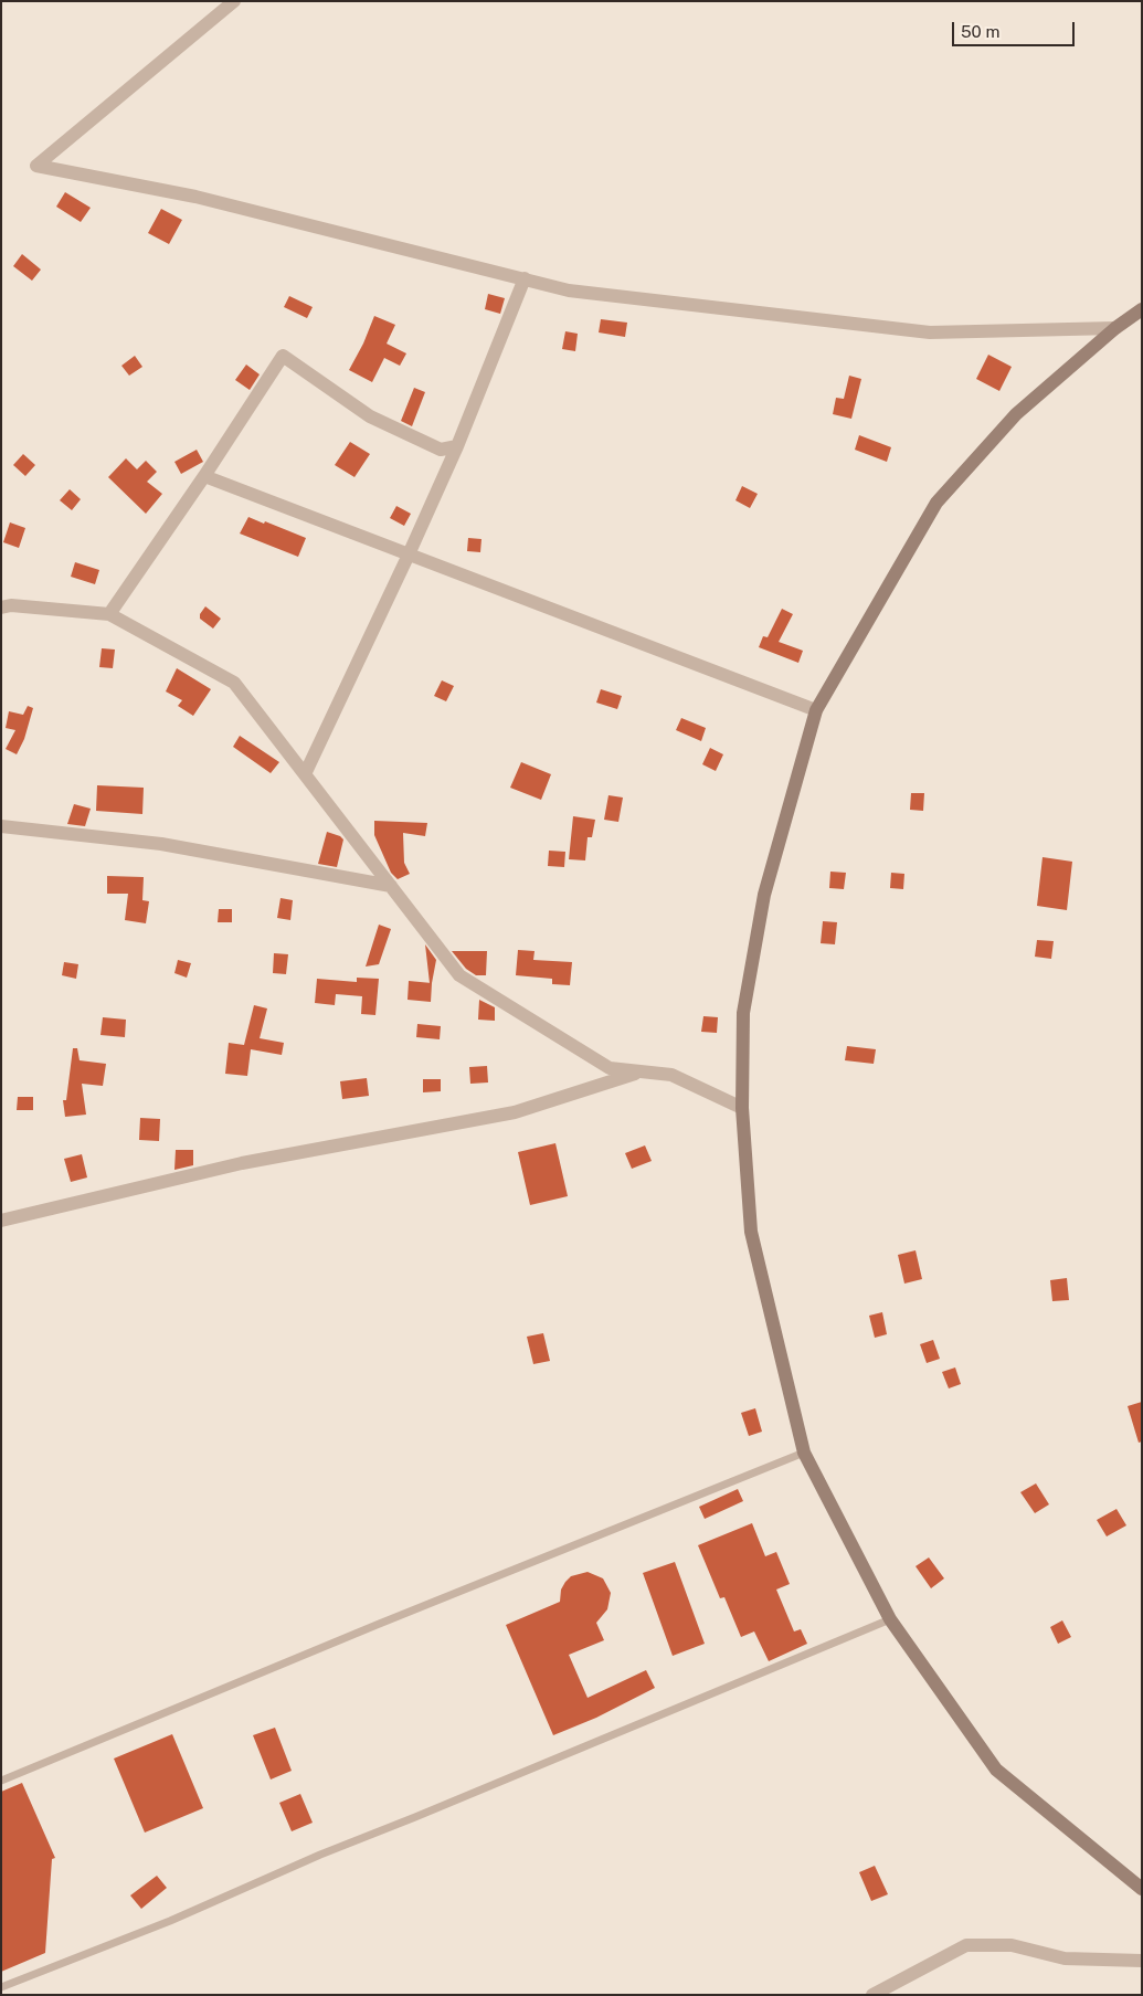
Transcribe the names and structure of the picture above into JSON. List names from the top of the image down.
{
  "scale_bar": "50 m"
}
